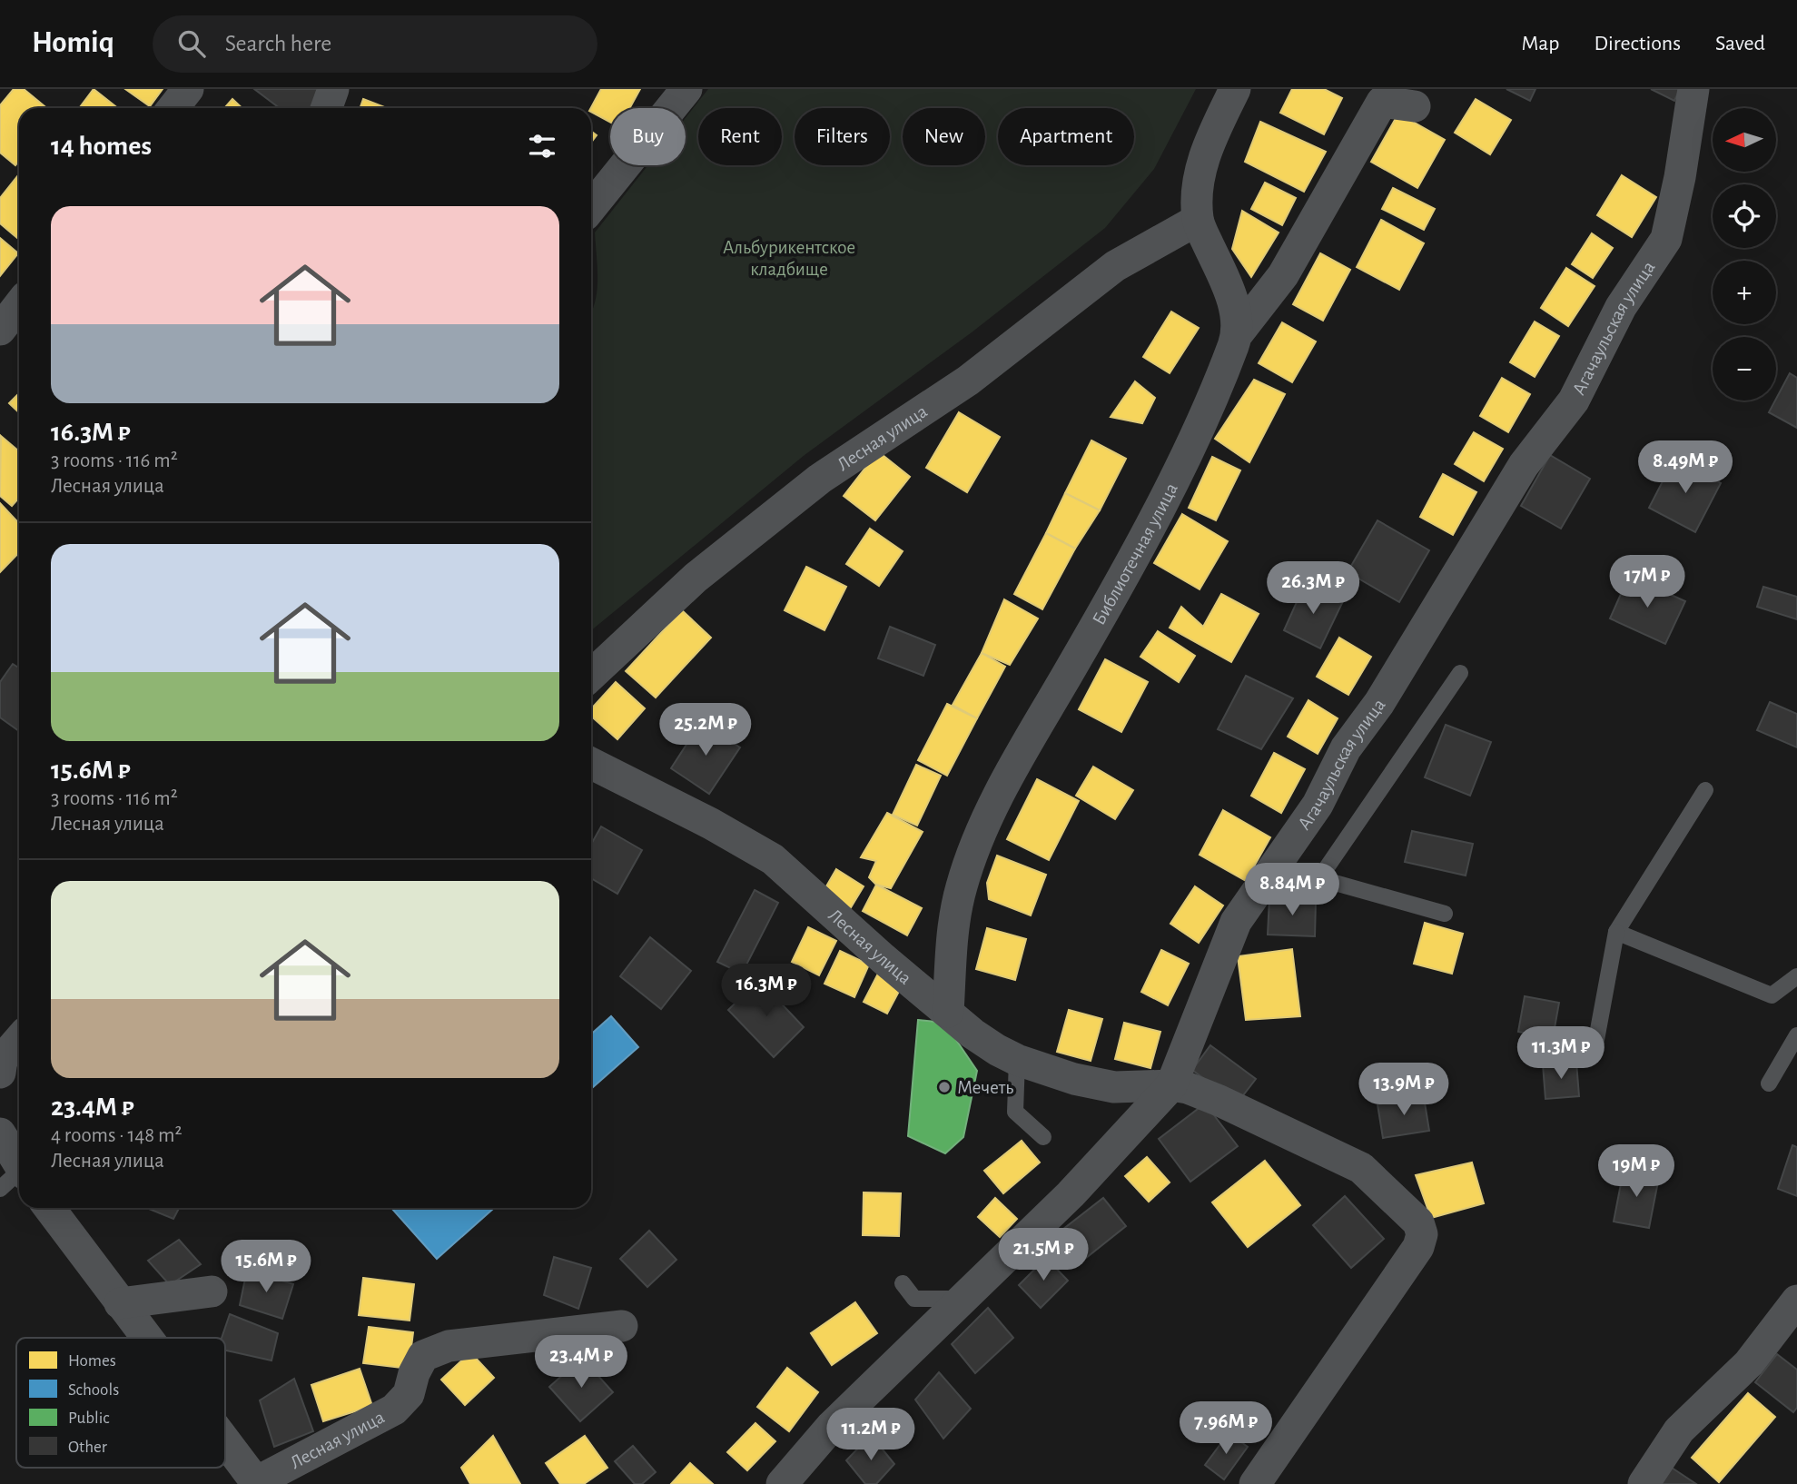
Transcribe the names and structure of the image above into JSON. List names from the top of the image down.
{
  "streets": {
    "street": ["Агачаульская улица", "Лесная улица", "Библиотечная улица"]
  },
  "crossings": [
    ["Агачаульская улица", "Лесная улица"],
    ["Лесная улица", "Библиотечная улица"]
  ],
  "parks": ["Альбурикентское кладбище"],
  "places": ["Мечеть"],
  "legend": [
    "Homes",
    "Schools",
    "Public",
    "Other"
  ],
  "north": "left",
  "page": {
    "header": "Homiq",
    "search": "Search here",
    "nav": ["Map", "Directions", "Saved"],
    "map_buttons": ["+", "−"],
    "chip": [
      "Buy",
      "Rent",
      "Filters",
      "New",
      "Apartment"
    ],
    "heading": "14 homes",
    "list": [
      {
        "name": "16.3M ₽",
        "note": "3 rooms · 116 m² · Лесная улица"
      },
      {
        "name": "15.6M ₽",
        "note": "3 rooms · 116 m² · Лесная улица"
      },
      {
        "name": "23.4M ₽",
        "note": "4 rooms · 148 m² · Лесная улица"
      }
    ],
    "price": [
      "8.49M ₽",
      "17M ₽",
      "26.3M ₽",
      "25.2M ₽",
      "8.84M ₽",
      "16.3M ₽",
      "11.3M ₽",
      "13.9M ₽",
      "19M ₽",
      "21.5M ₽",
      "15.6M ₽",
      "23.4M ₽",
      "7.96M ₽",
      "11.2M ₽"
    ]
  }
}
